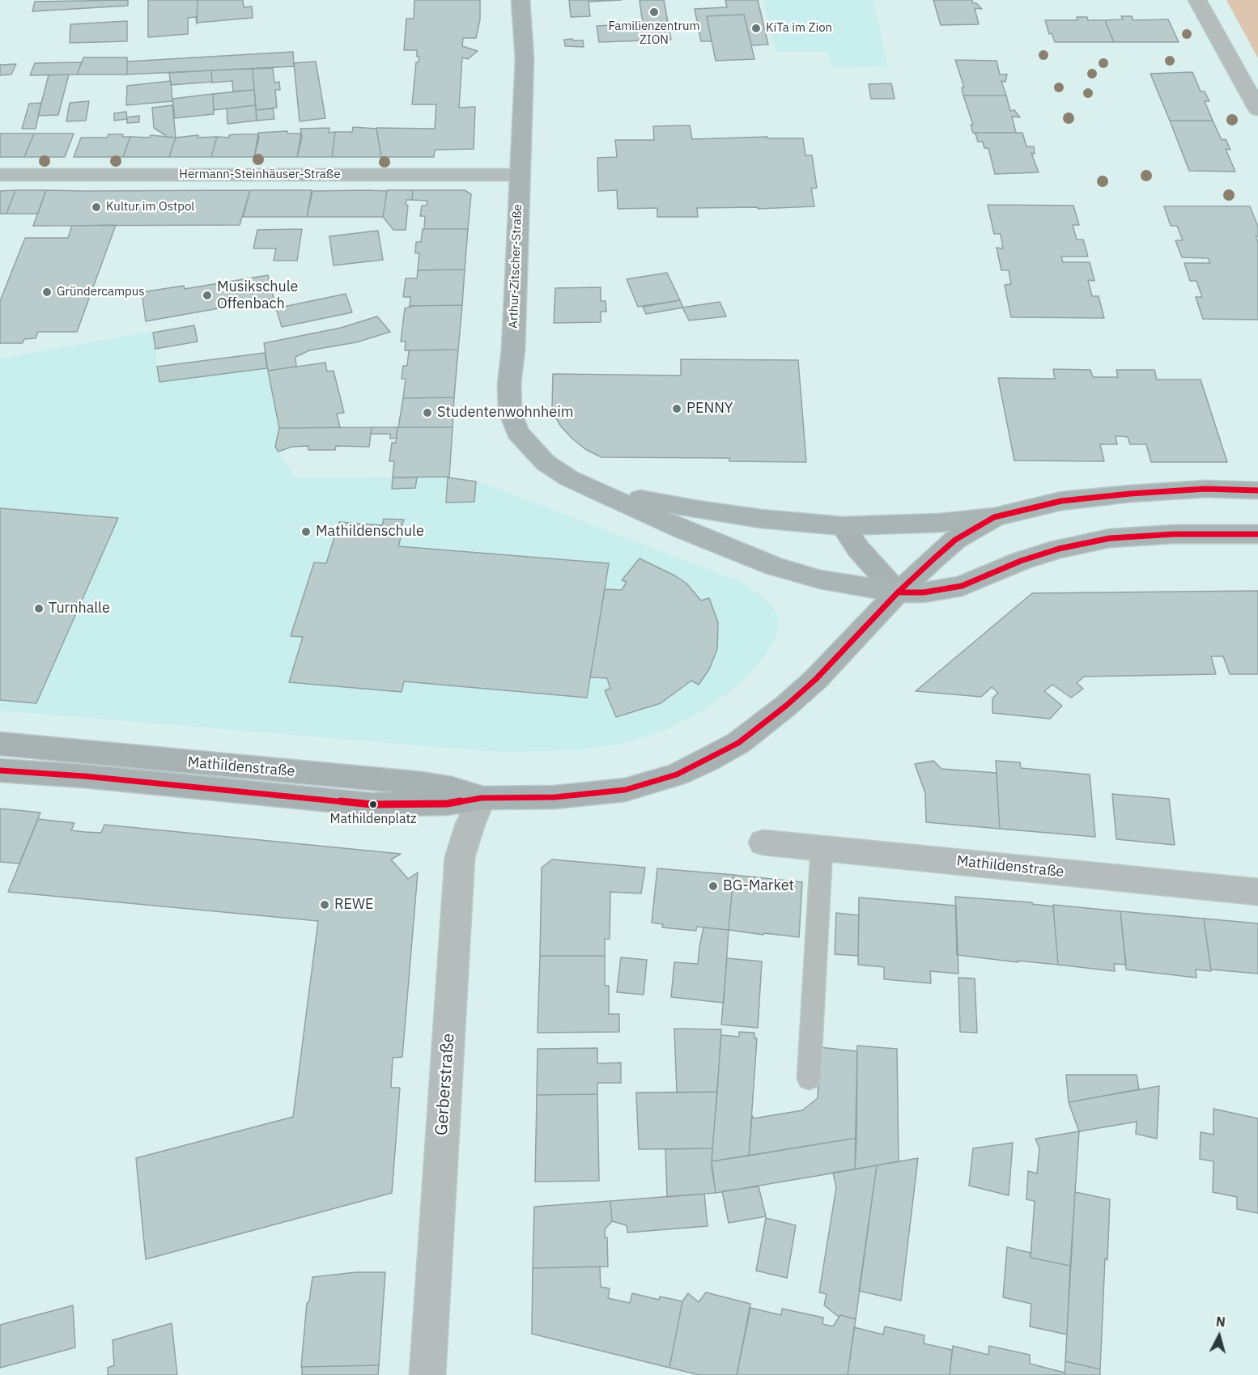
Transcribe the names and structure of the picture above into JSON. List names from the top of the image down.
{
  "streets": {
    "main road": ["Arthur-Zitscher-Straße", "Mathildenstraße"],
    "street": ["Hermann-Steinhäuser-Straße", "Gerberstraße"]
  },
  "crossings": [
    ["Hermann-Steinhäuser-Straße", "Arthur-Zitscher-Straße"],
    ["Arthur-Zitscher-Straße", "Mathildenstraße"],
    ["Mathildenstraße", "Gerberstraße"]
  ],
  "places": [
    "Familienzentrum ZION",
    "KiTa im Zion",
    "Kultur im Ostpol",
    "Gründercampus",
    "Musikschule Offenbach",
    "PENNY",
    "Studentenwohnheim",
    "Mathildenschule",
    "Turnhalle",
    "Mathildenplatz",
    "BG-Market",
    "REWE"
  ],
  "north": "top"
}
